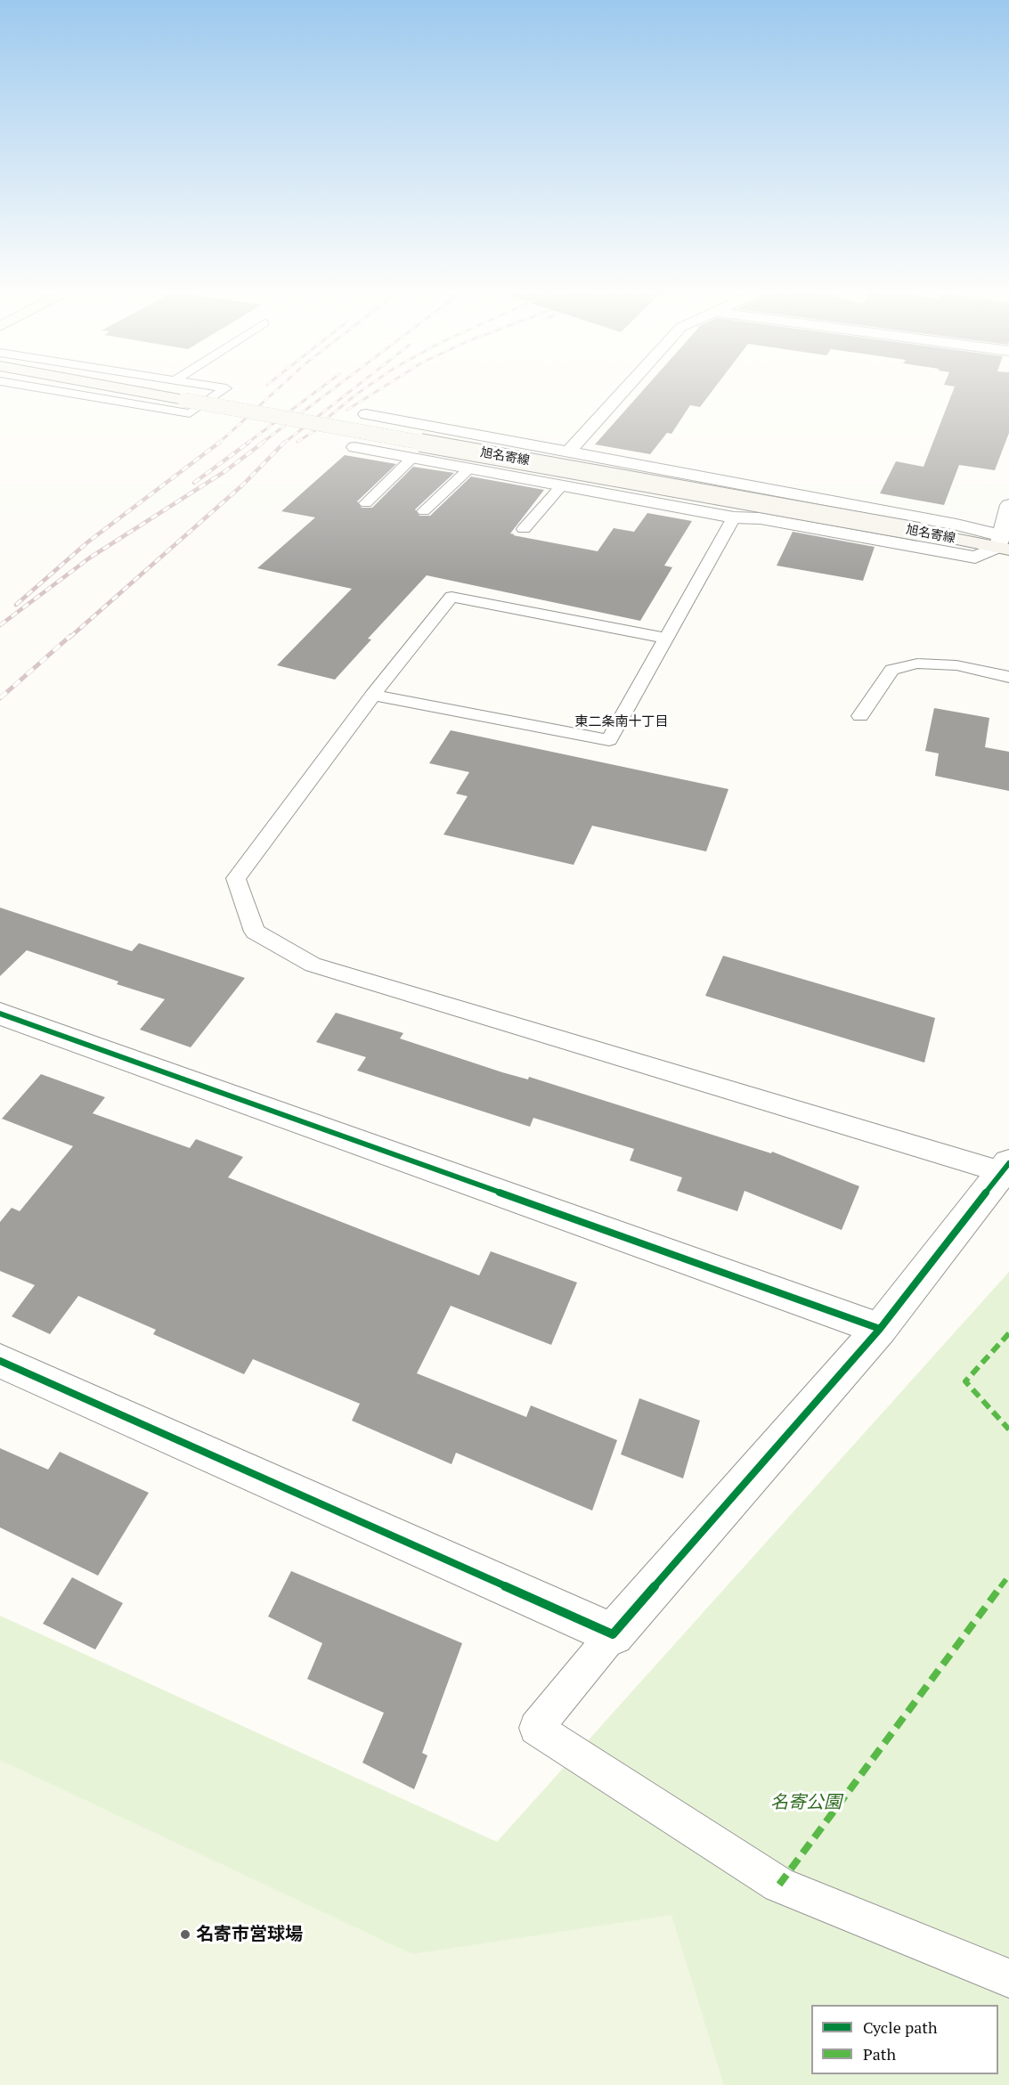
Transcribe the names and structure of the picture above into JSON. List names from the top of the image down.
{
  "streets": {
    "main road": ["旭名寄線"]
  },
  "districts": ["東二条南十丁目"],
  "parks": ["名寄公園"],
  "places": ["名寄市営球場"],
  "legend": ["Cycle path", "Path"]
}
